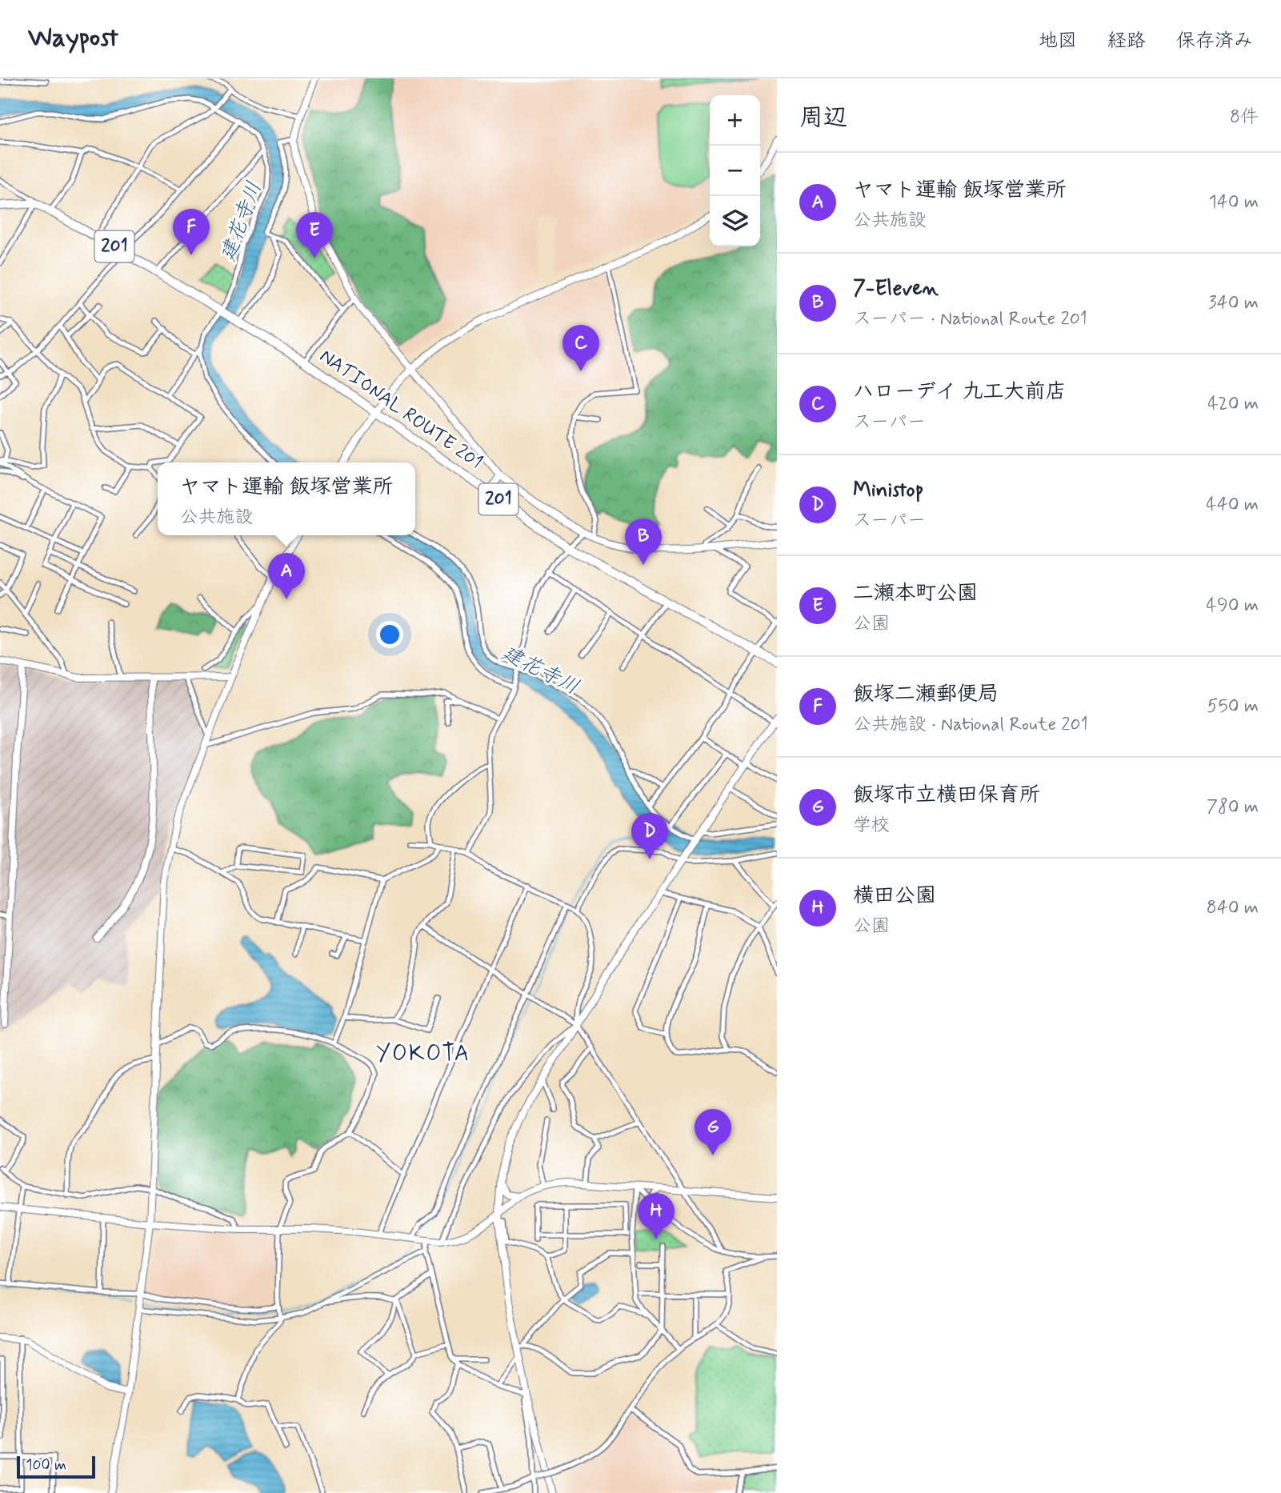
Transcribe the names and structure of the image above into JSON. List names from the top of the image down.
{
  "streets": {
    "highway": ["201", "NATIONAL ROUTE 201"]
  },
  "districts": ["YOKOTA"],
  "water": ["建花寺川"],
  "scale_bar": "100 m",
  "page": {
    "header": "Waypost",
    "nav": ["地図", "経路", "保存済み"],
    "heading": ["周辺", "8件"],
    "map_buttons": ["+", "−"],
    "list": [
      {
        "mark": "A",
        "name": "ヤマト運輸 飯塚営業所",
        "note": "公共施設",
        "value": "140 m"
      },
      {
        "mark": "B",
        "name": "7-Eleven",
        "note": "スーパー · National Route 201",
        "value": "340 m"
      },
      {
        "mark": "C",
        "name": "ハローデイ 九工大前店",
        "note": "スーパー",
        "value": "420 m"
      },
      {
        "mark": "D",
        "name": "Ministop",
        "note": "スーパー",
        "value": "440 m"
      },
      {
        "mark": "E",
        "name": "二瀬本町公園",
        "note": "公園",
        "value": "490 m"
      },
      {
        "mark": "F",
        "name": "飯塚二瀬郵便局",
        "note": "公共施設 · National Route 201",
        "value": "550 m"
      },
      {
        "mark": "G",
        "name": "飯塚市立横田保育所",
        "note": "学校",
        "value": "780 m"
      },
      {
        "mark": "H",
        "name": "横田公園",
        "note": "公園",
        "value": "840 m"
      }
    ],
    "pins": [
      "F",
      "E",
      "C",
      "B",
      "A",
      "D",
      "G",
      "H"
    ],
    "popup": ["ヤマト運輸 飯塚営業所", "公共施設"],
    "scale": "100 m"
  }
}
